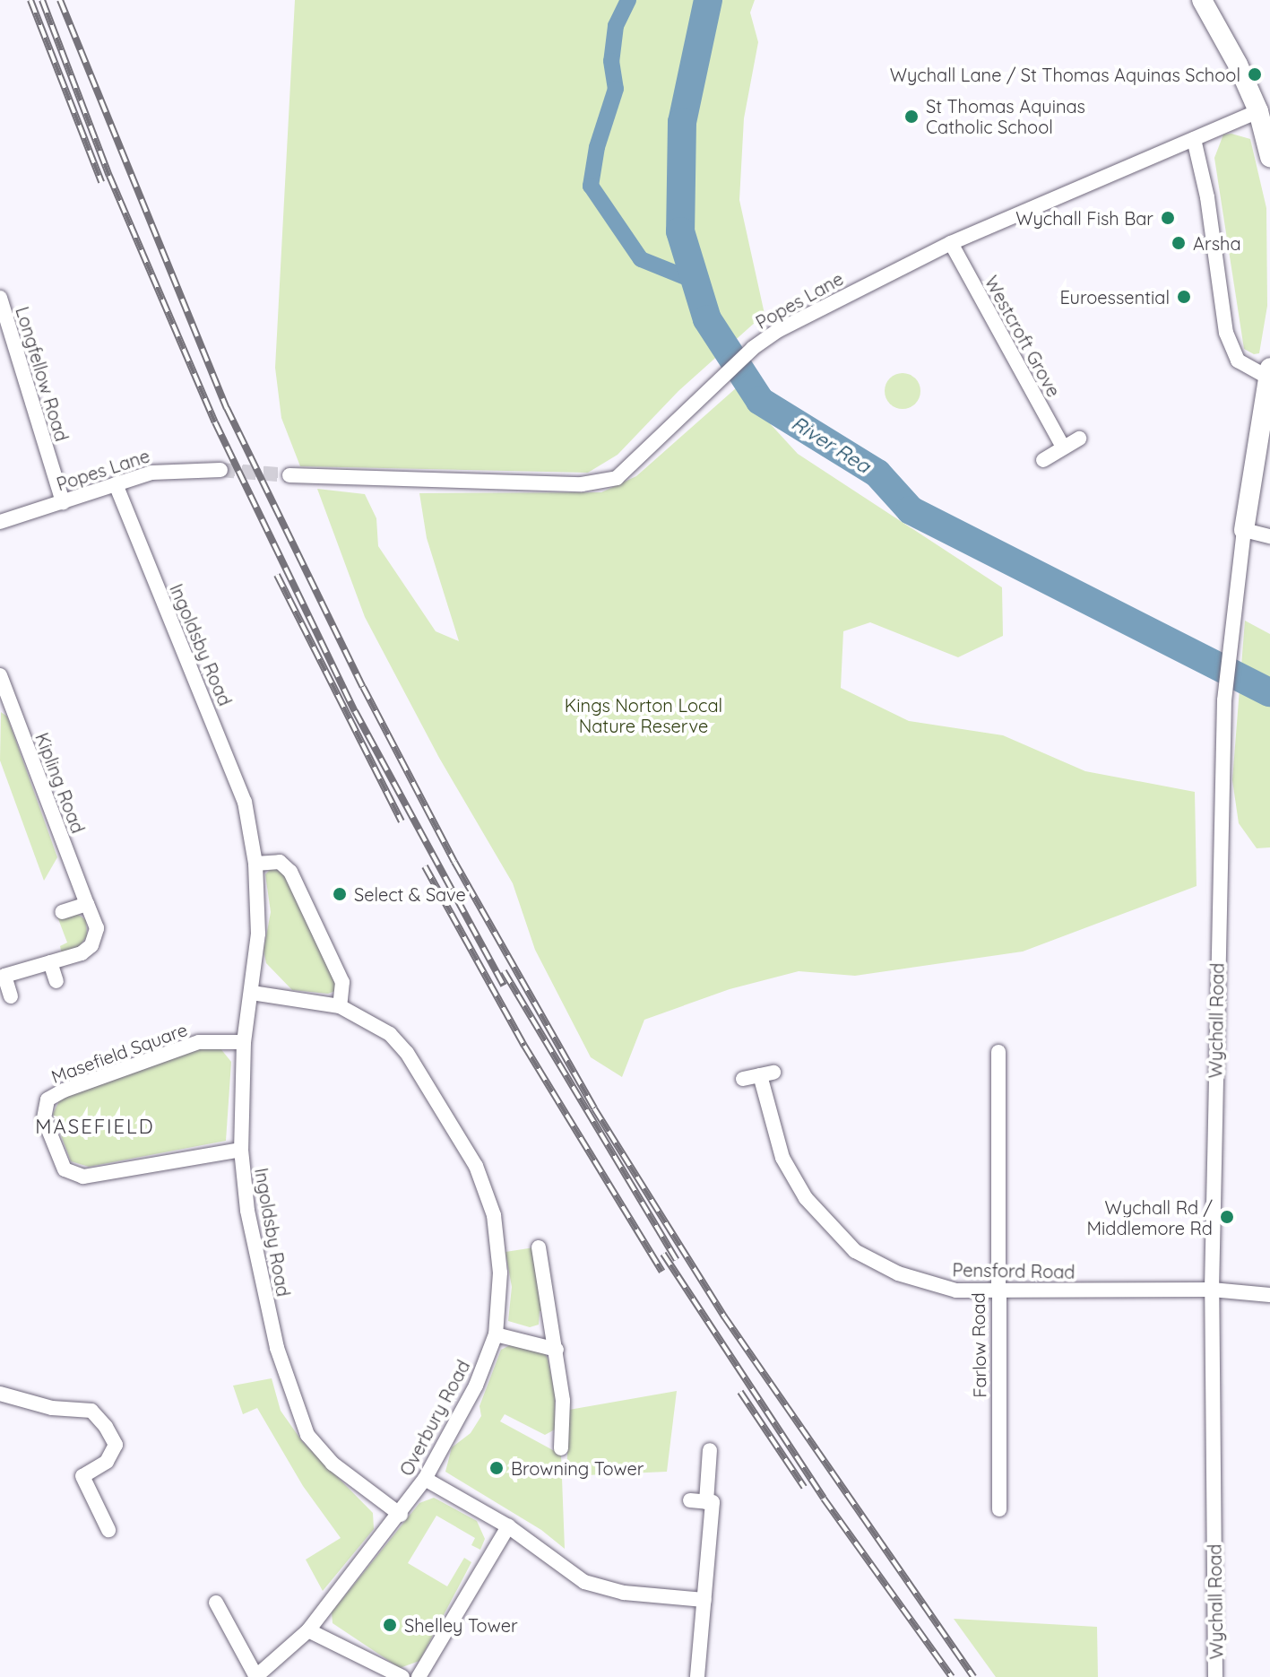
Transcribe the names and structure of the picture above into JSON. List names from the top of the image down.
{
  "streets": {
    "street": [
      "Popes Lane",
      "Westcroft Grove",
      "Longfellow Road",
      "Ingoldsby Road",
      "Kipling Road",
      "Wychall Road",
      "Masefield Square",
      "Pensford Road",
      "Farlow Road",
      "Overbury Road"
    ]
  },
  "crossings": [
    ["Popes Lane", "Westcroft Grove"],
    ["Popes Lane", "Longfellow Road"],
    ["Popes Lane", "Ingoldsby Road"],
    ["Ingoldsby Road", "Masefield Square"],
    ["Ingoldsby Road", "Overbury Road"],
    ["Wychall Road", "Pensford Road"],
    ["Pensford Road", "Farlow Road"]
  ],
  "districts": ["MASEFIELD"],
  "water": ["River Rea"],
  "parks": ["Kings Norton Local Nature Reserve"],
  "places": [
    "Wychall Lane / St Thomas Aquinas School",
    "St Thomas Aquinas Catholic School",
    "Wychall Fish Bar",
    "Arsha",
    "Euroessential",
    "Select & Save",
    "Wychall Rd / Middlemore Rd",
    "Browning Tower",
    "Shelley Tower"
  ]
}
